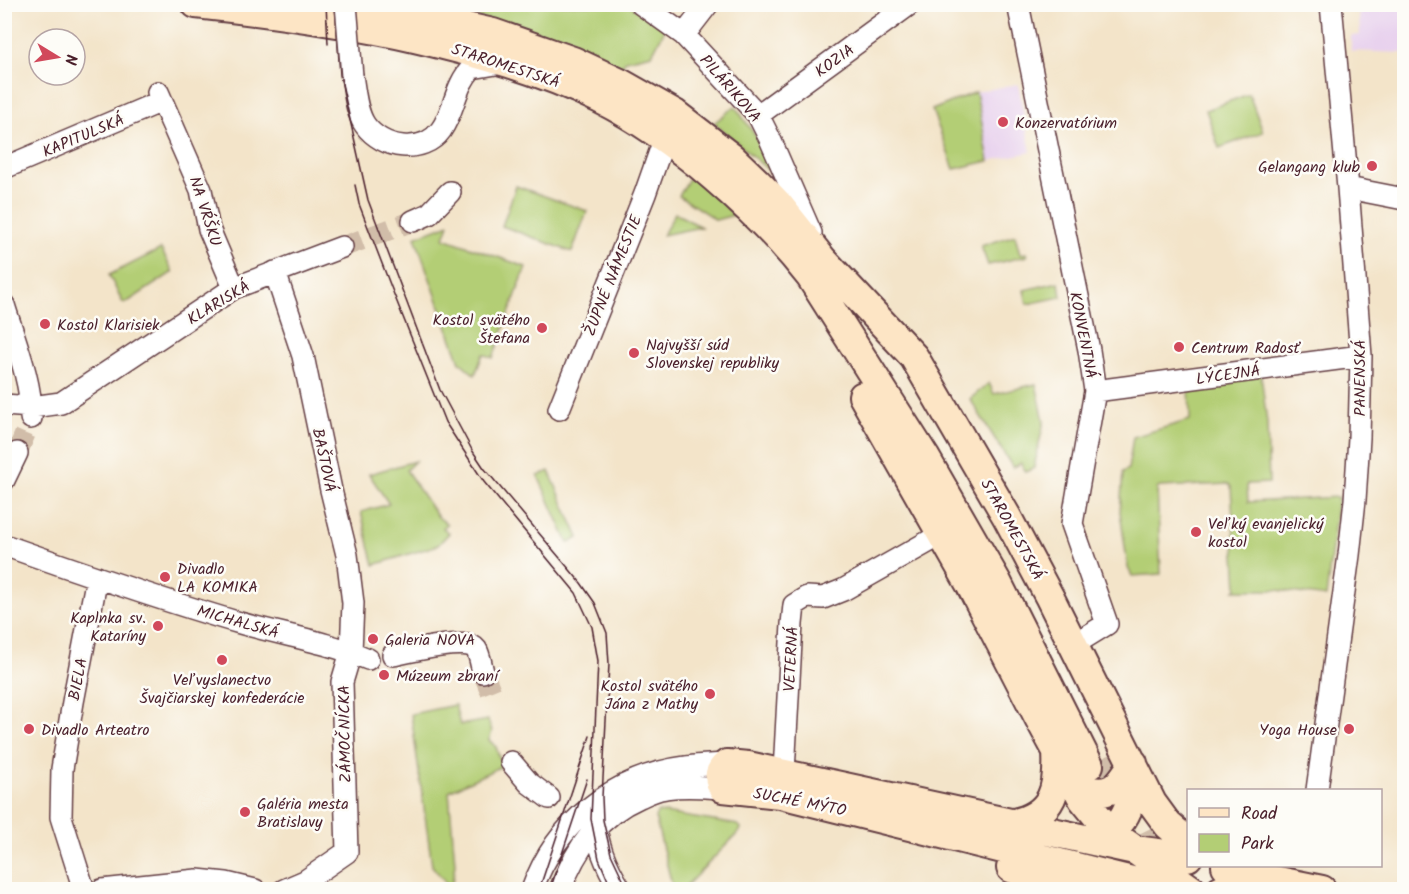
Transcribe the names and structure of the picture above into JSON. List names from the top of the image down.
{
  "streets": {
    "main road": ["STAROMESTSKÁ", "SUCHÉ MÝTO"],
    "street": [
      "KOZIA",
      "PILÁRIKOVA",
      "KAPITULSKÁ",
      "NA VŔŠKU",
      "ŽUPNÉ NÁMESTIE",
      "KLARISKÁ",
      "KONVENTNÁ",
      "LÝCEJNÁ",
      "PANENSKÁ",
      "BAŠTOVÁ",
      "MICHALSKÁ",
      "VETERNÁ",
      "BIELA",
      "ZÁMOČNÍCKA"
    ]
  },
  "crossings": [
    ["KOZIA", "PILÁRIKOVA"],
    ["STAROMESTSKÁ", "PILÁRIKOVA"],
    ["STAROMESTSKÁ", "ŽUPNÉ NÁMESTIE"],
    ["STAROMESTSKÁ", "KONVENTNÁ"],
    ["STAROMESTSKÁ", "VETERNÁ"],
    ["KAPITULSKÁ", "NA VŔŠKU"],
    ["NA VŔŠKU", "KLARISKÁ"],
    ["KLARISKÁ", "BAŠTOVÁ"],
    ["KONVENTNÁ", "LÝCEJNÁ"],
    ["LÝCEJNÁ", "PANENSKÁ"],
    ["BAŠTOVÁ", "MICHALSKÁ"],
    ["BAŠTOVÁ", "ZÁMOČNÍCKA"],
    ["MICHALSKÁ", "BIELA"],
    ["MICHALSKÁ", "ZÁMOČNÍCKA"],
    ["VETERNÁ", "SUCHÉ MÝTO"]
  ],
  "places": [
    "Konzervatórium",
    "Gelangang klub",
    "Kostol Klarisiek",
    "Kostol svätého Štefana",
    "Centrum Radosť",
    "Najvyšší súd Slovenskej republiky",
    "Veľký evanjelický kostol",
    "Divadlo LA KOMIKA",
    "Kaplnka sv. Kataríny",
    "Galeria NOVA",
    "Veľvyslanectvo Švajčiarskej konfederácie",
    "Múzeum zbraní",
    "Kostol svätého Jána z Mathy",
    "Divadlo Arteatro",
    "Yoga House",
    "Galéria mesta Bratislavy"
  ],
  "legend": ["Road", "Park"],
  "north": "right"
}
